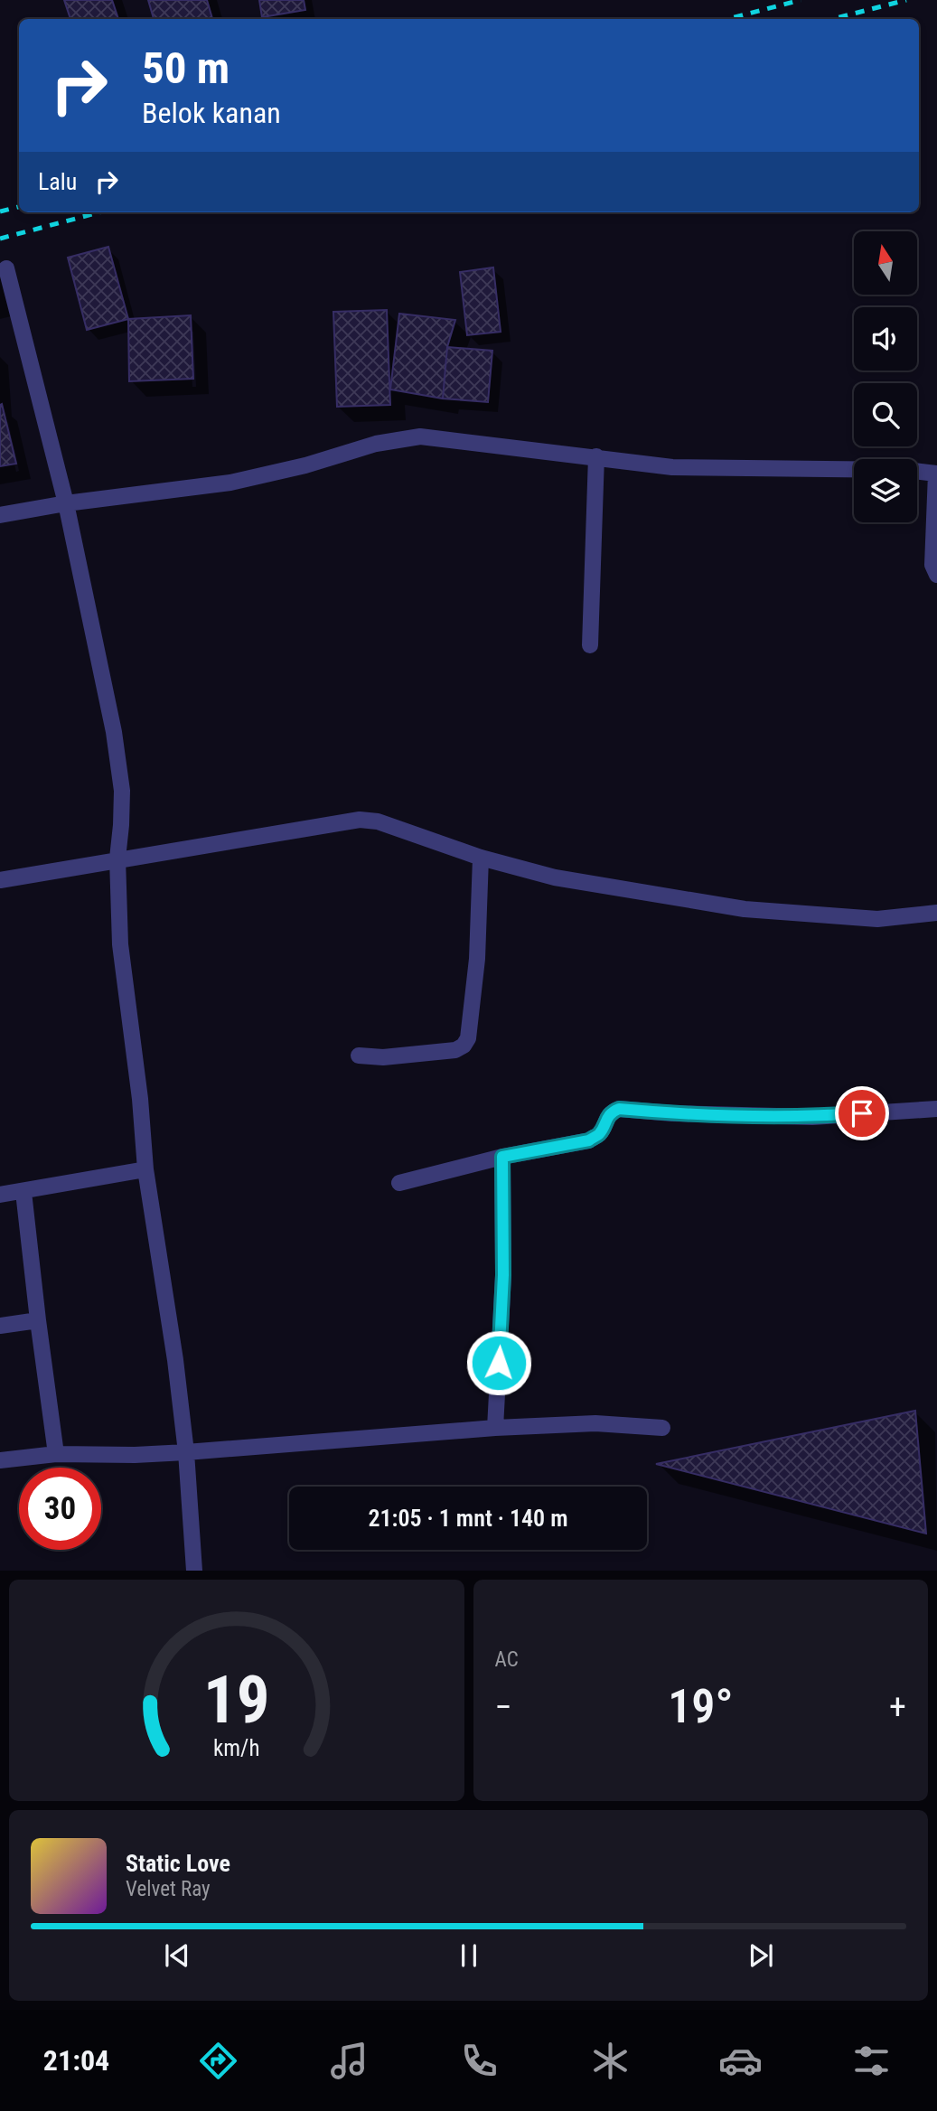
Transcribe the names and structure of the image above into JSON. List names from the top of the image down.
{
  "north": "top",
  "page": {
    "turn": ["50 m", "Belok kanan"],
    "then": "Lalu",
    "limit": "30",
    "trip": "21:05 · 1 mnt · 140 m",
    "tile": "AC",
    "heat": ["−", "19°", "+"],
    "song": ["Static Love", "Velvet Ray"],
    "tabs": "21:04",
    "gauge": ["19", "km/h"]
  }
}
